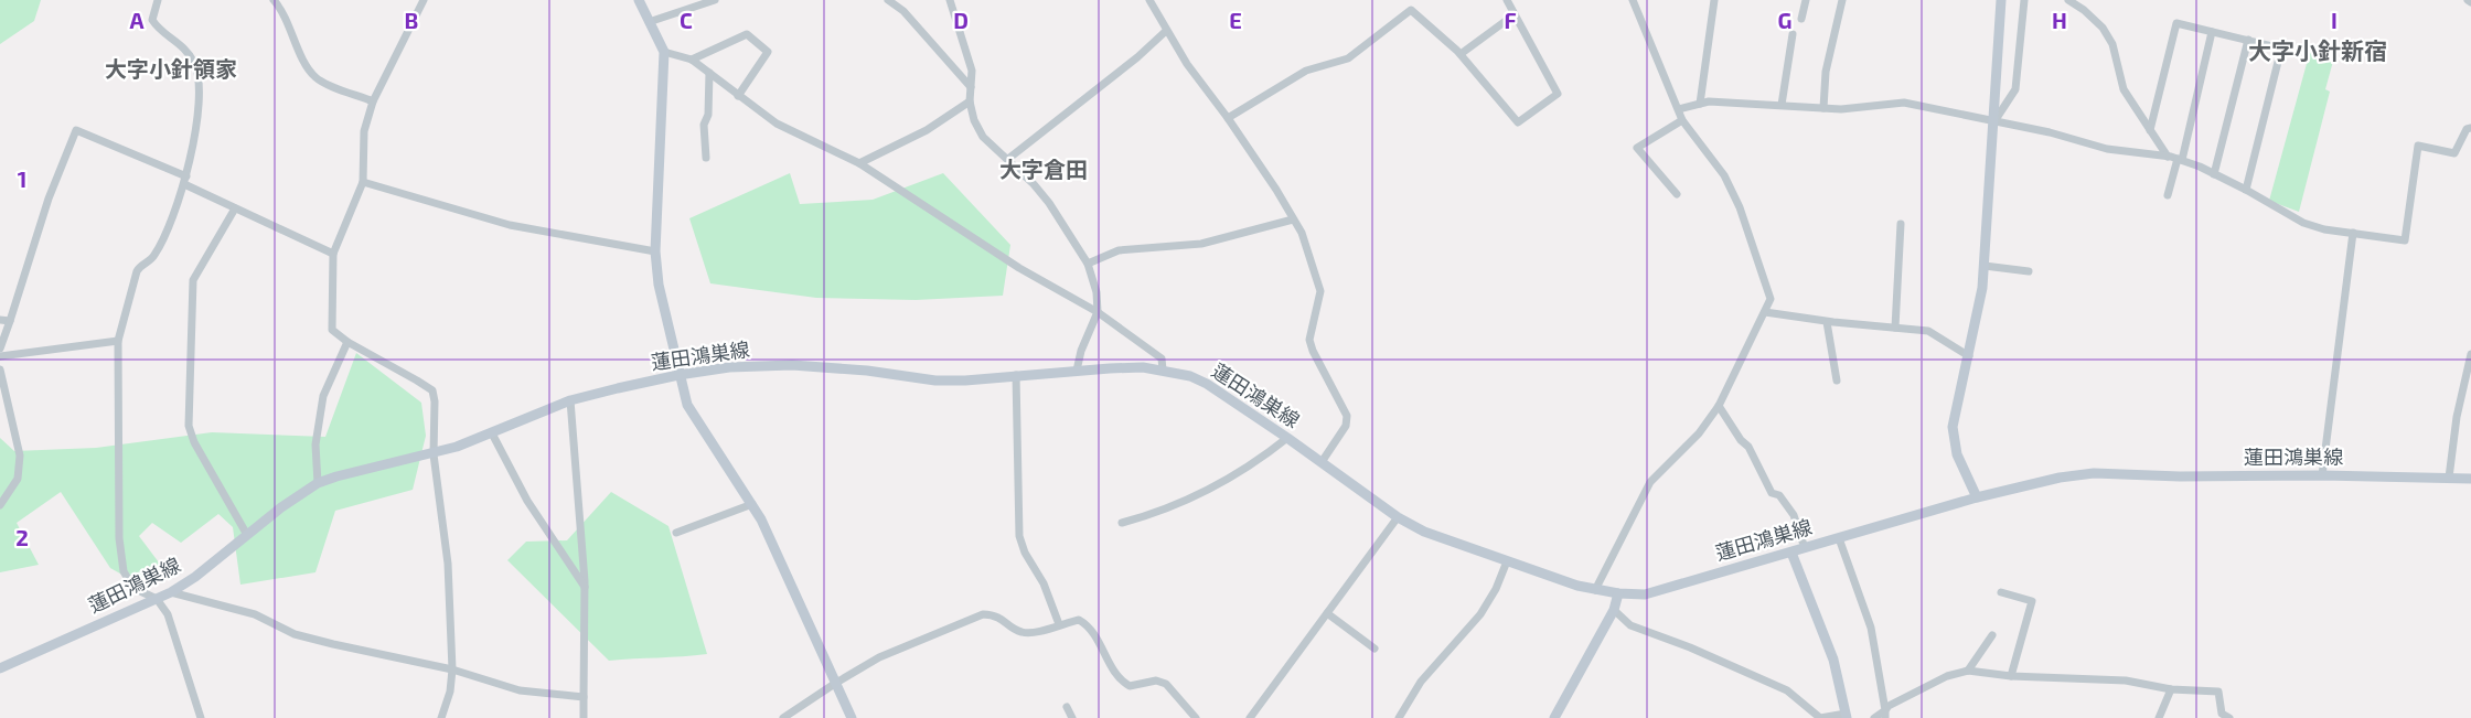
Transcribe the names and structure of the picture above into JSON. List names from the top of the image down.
{
  "streets": {
    "main road": ["蓮田鴻巣線"]
  },
  "districts": ["大字小針新宿", "大字小針領家", "大字倉田"],
  "grid": {
    "columns": [
      "A",
      "B",
      "C",
      "D",
      "E",
      "F",
      "G",
      "H",
      "I"
    ],
    "rows": ["1", "2"]
  }
}
